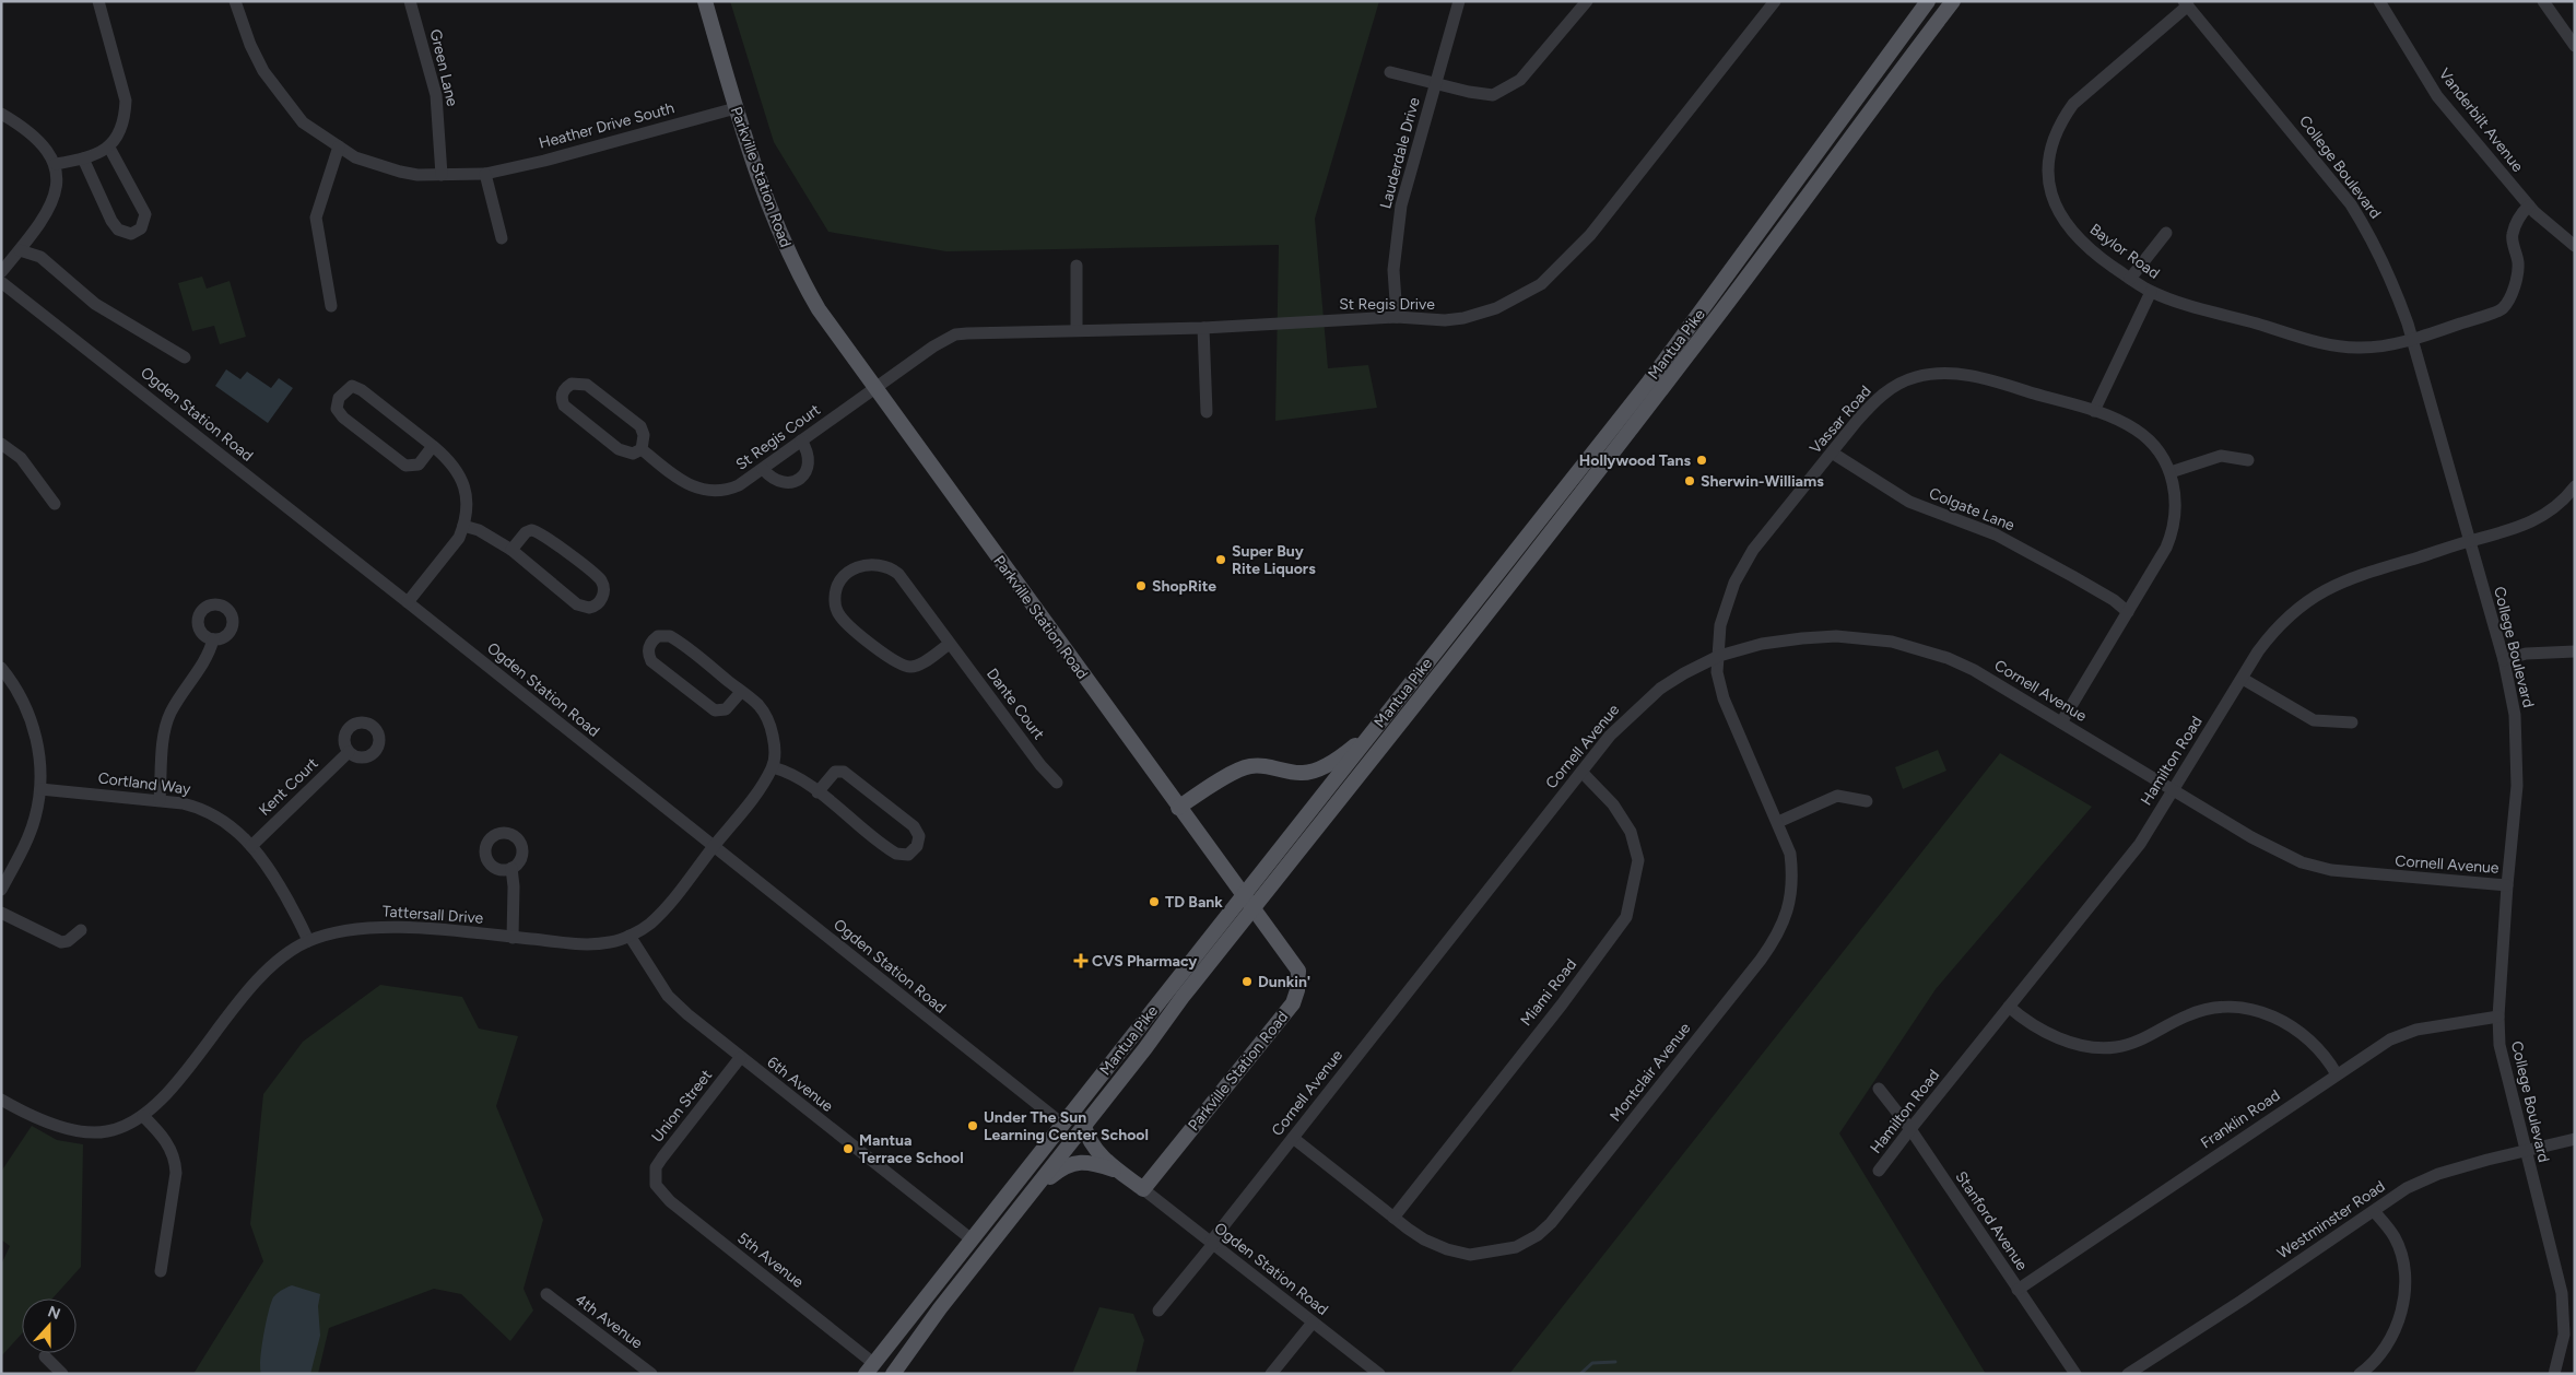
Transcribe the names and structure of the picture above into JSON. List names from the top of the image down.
{
  "streets": {
    "main road": ["Parkville Station Road", "Mantua Pike"],
    "street": [
      "Green Lane",
      "Vanderbilt Avenue",
      "Heather Drive South",
      "Lauderdale Drive",
      "College Boulevard",
      "Baylor Road",
      "St Regis Drive",
      "Ogden Station Road",
      "Vassar Road",
      "St Regis Court",
      "Colgate Lane",
      "Cornell Avenue",
      "Dante Court",
      "Hamilton Road",
      "Cortland Way",
      "Kent Court",
      "Tattersall Drive",
      "Miami Road",
      "Montclair Avenue",
      "6th Avenue",
      "Union Street",
      "Franklin Road",
      "Westminster Road",
      "Stanford Avenue",
      "5th Avenue",
      "4th Avenue"
    ]
  },
  "crossings": [
    ["Green Lane", "Heather Drive South"],
    ["Vanderbilt Avenue", "Baylor Road"],
    ["Heather Drive South", "Parkville Station Road"],
    ["Lauderdale Drive", "St Regis Drive"],
    ["College Boulevard", "Baylor Road"],
    ["College Boulevard", "Cornell Avenue"],
    ["College Boulevard", "Hamilton Road"],
    ["College Boulevard", "Franklin Road"],
    ["College Boulevard", "Westminster Road"],
    ["Parkville Station Road", "St Regis Drive"],
    ["Parkville Station Road", "Mantua Pike"],
    ["Parkville Station Road", "Ogden Station Road"],
    ["Parkville Station Road", "St Regis Court"],
    ["St Regis Drive", "St Regis Court"],
    ["Mantua Pike", "Ogden Station Road"],
    ["Mantua Pike", "6th Avenue"],
    ["Mantua Pike", "5th Avenue"],
    ["Ogden Station Road", "Cornell Avenue"],
    ["Ogden Station Road", "Tattersall Drive"],
    ["Vassar Road", "Colgate Lane"],
    ["Vassar Road", "Cornell Avenue"],
    ["Vassar Road", "Montclair Avenue"],
    ["Cornell Avenue", "Hamilton Road"],
    ["Cornell Avenue", "Miami Road"],
    ["Cornell Avenue", "Montclair Avenue"],
    ["Hamilton Road", "Stanford Avenue"],
    ["Cortland Way", "Kent Court"],
    ["Cortland Way", "Tattersall Drive"],
    ["Tattersall Drive", "6th Avenue"],
    ["Miami Road", "Montclair Avenue"],
    ["6th Avenue", "Union Street"],
    ["Union Street", "5th Avenue"],
    ["Franklin Road", "Stanford Avenue"]
  ],
  "places": {
    "other": [
      "Hollywood Tans",
      "Sherwin-Williams",
      "Super Buy Rite Liquors",
      "ShopRite",
      "TD Bank",
      "Dunkin'",
      "Under The Sun Learning Center School",
      "Mantua Terrace School"
    ],
    "health": ["CVS Pharmacy"]
  },
  "north": "top"
}
